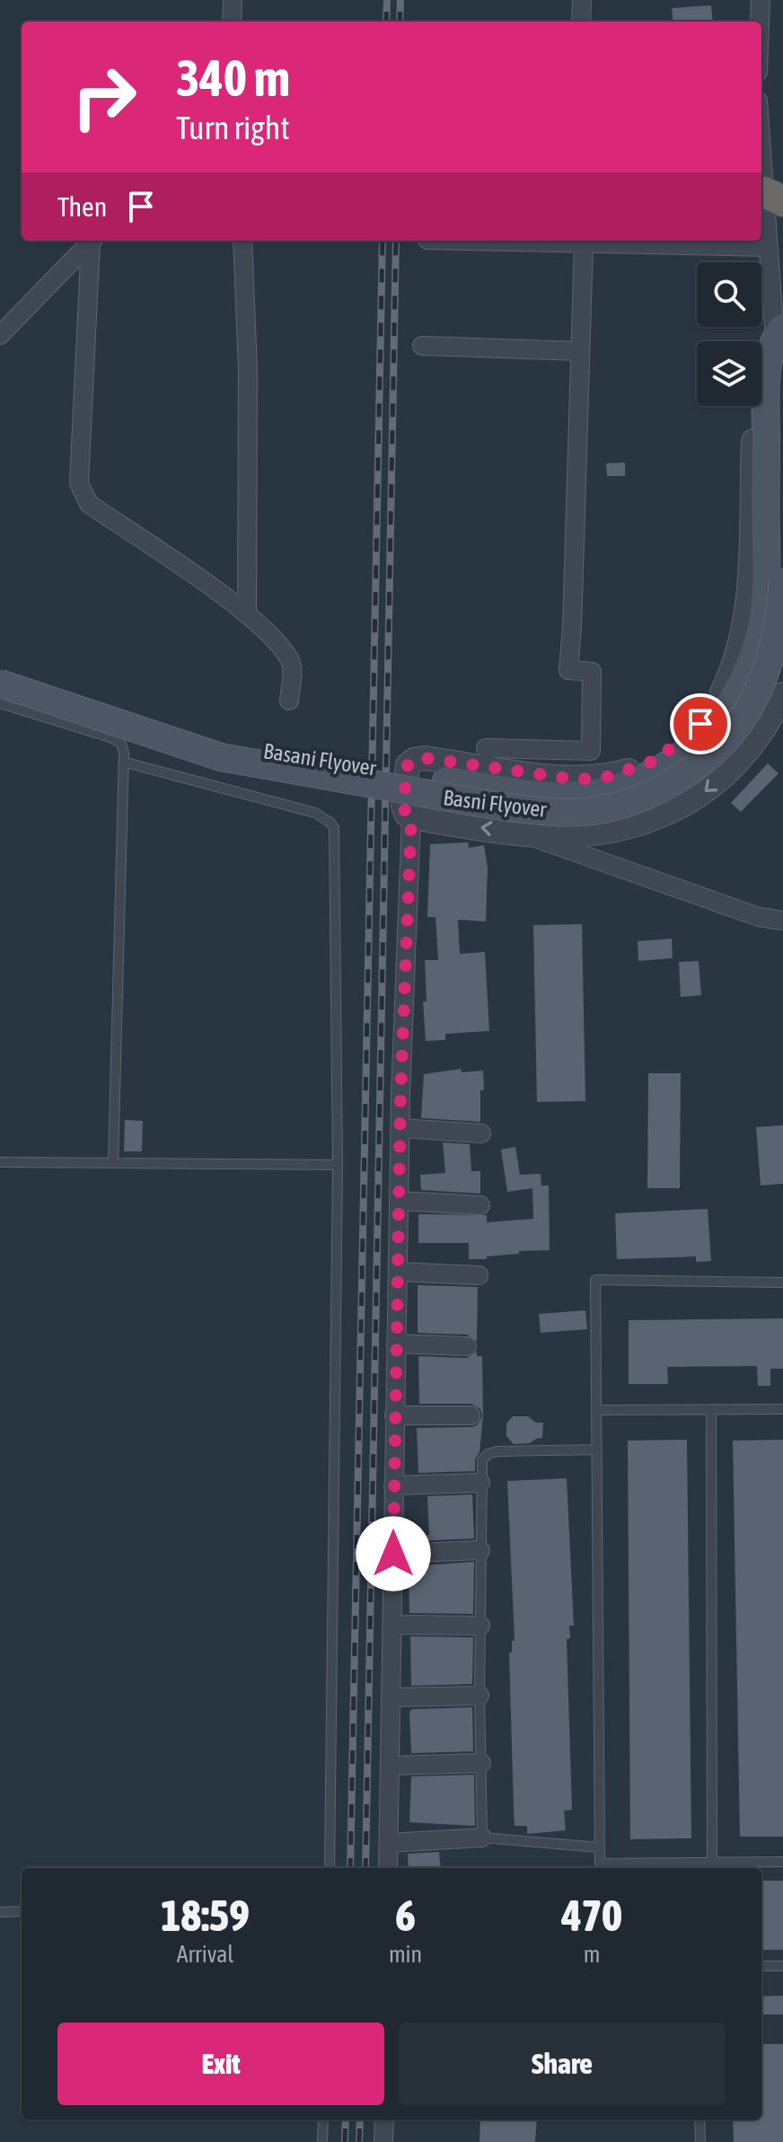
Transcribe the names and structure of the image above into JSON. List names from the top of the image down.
{
  "streets": {
    "main road": ["Basani Flyover", "Basni Flyover"]
  },
  "page": {
    "turn": ["340 m", "Turn right"],
    "then": "Then",
    "eta": [
      "18:59",
      "Arrival",
      "6",
      "min",
      "470",
      "m"
    ],
    "buttons": ["Exit", "Share"]
  }
}
